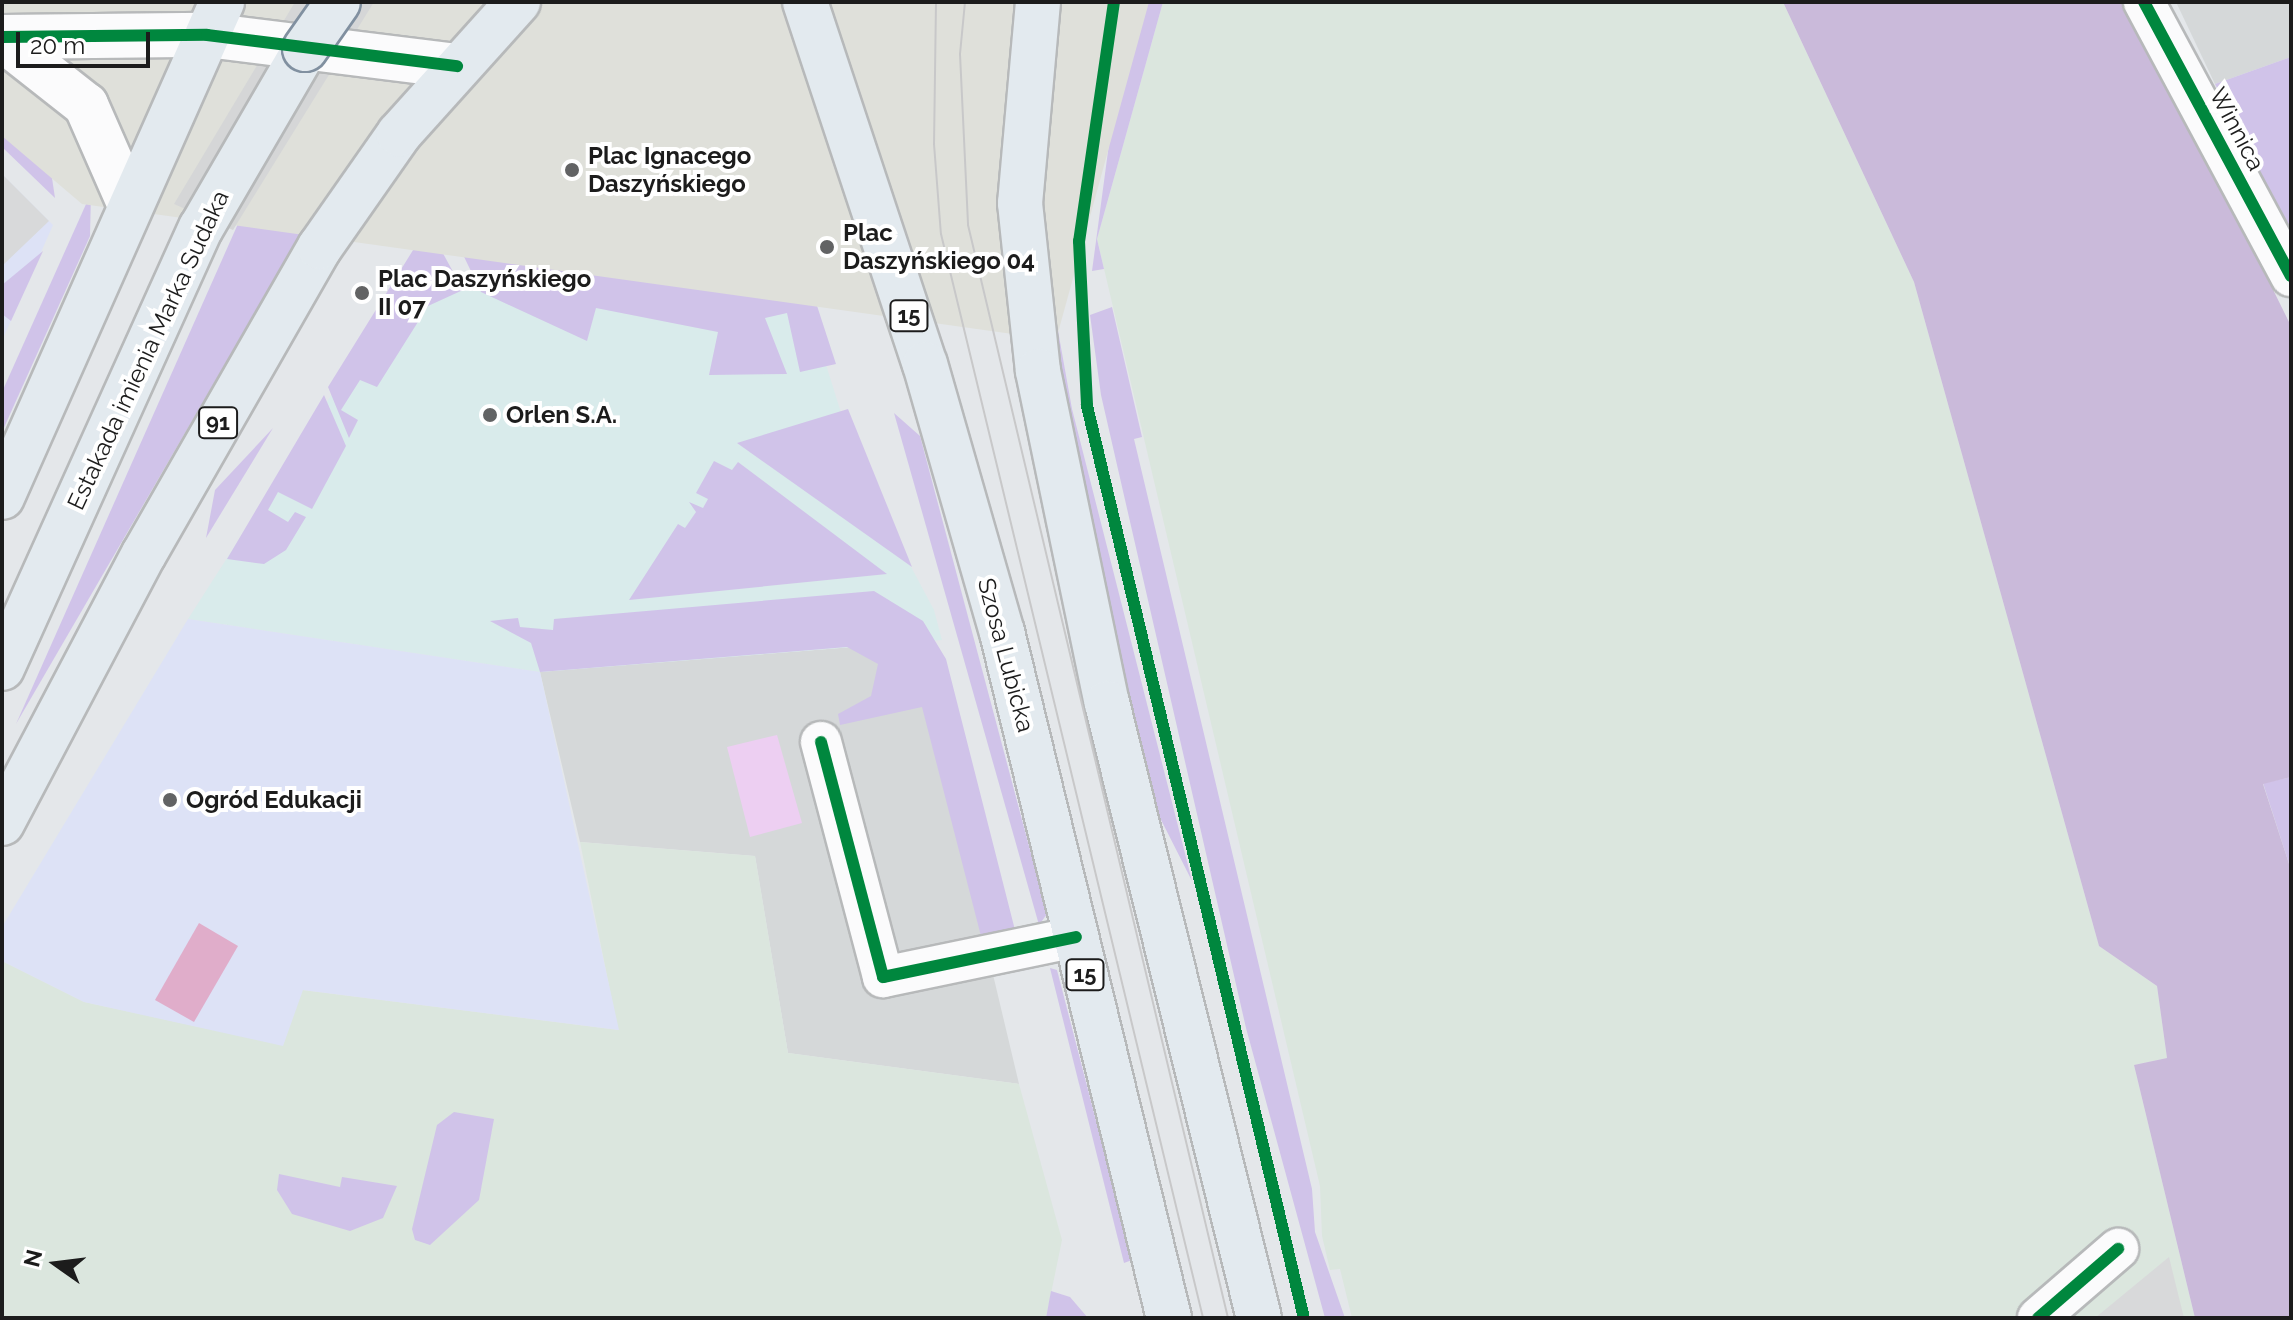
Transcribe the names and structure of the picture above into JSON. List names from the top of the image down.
{
  "streets": {
    "main road": [
      "15",
      "Estakada imienia Marka Sudaka",
      "91",
      "Szosa Lubicka"
    ],
    "street": ["Winnica"]
  },
  "places": [
    "Plac Ignacego Daszyńskiego",
    "Plac Daszyńskiego 04",
    "Plac Daszyńskiego II 07",
    "Orlen S.A.",
    "Ogród Edukacji"
  ],
  "scale_bar": "20 m",
  "north": "left"
}
